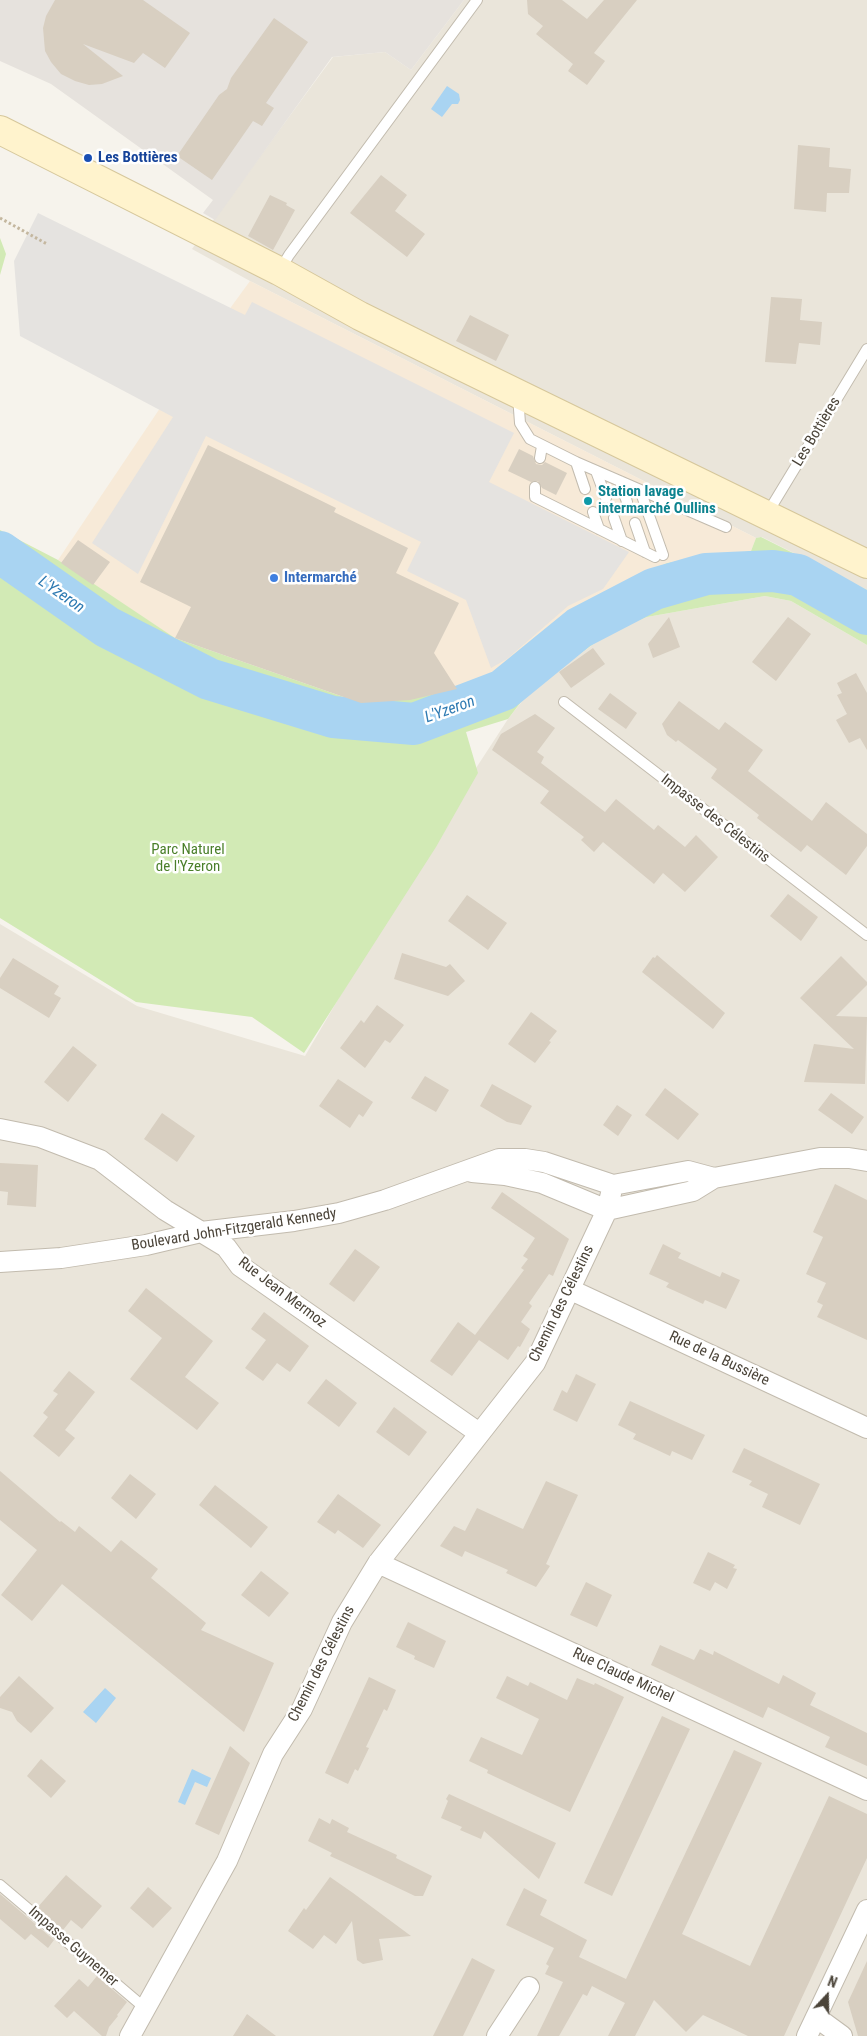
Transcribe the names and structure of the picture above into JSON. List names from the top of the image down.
{
  "streets": {
    "street": [
      "Boulevard John-Fitzgerald Kennedy",
      "Rue Jean Mermoz",
      "Chemin des Célestins",
      "Rue de la Bussière",
      "Rue Claude Michel"
    ],
    "lane": ["Les Bottières", "Impasse des Célestins", "Impasse Guynemer"]
  },
  "crossings": [
    ["Boulevard John-Fitzgerald Kennedy", "Rue Jean Mermoz"],
    ["Boulevard John-Fitzgerald Kennedy", "Chemin des Célestins"],
    ["Rue Jean Mermoz", "Chemin des Célestins"],
    ["Chemin des Célestins", "Rue de la Bussière"],
    ["Chemin des Célestins", "Rue Claude Michel"],
    ["Chemin des Célestins", "Impasse Guynemer"]
  ],
  "water": ["L'Yzeron"],
  "parks": ["Parc Naturel de l'Yzeron"],
  "places": ["Les Bottières", "Station lavage intermarché Oullins", "Intermarché"],
  "north": "top"
}
